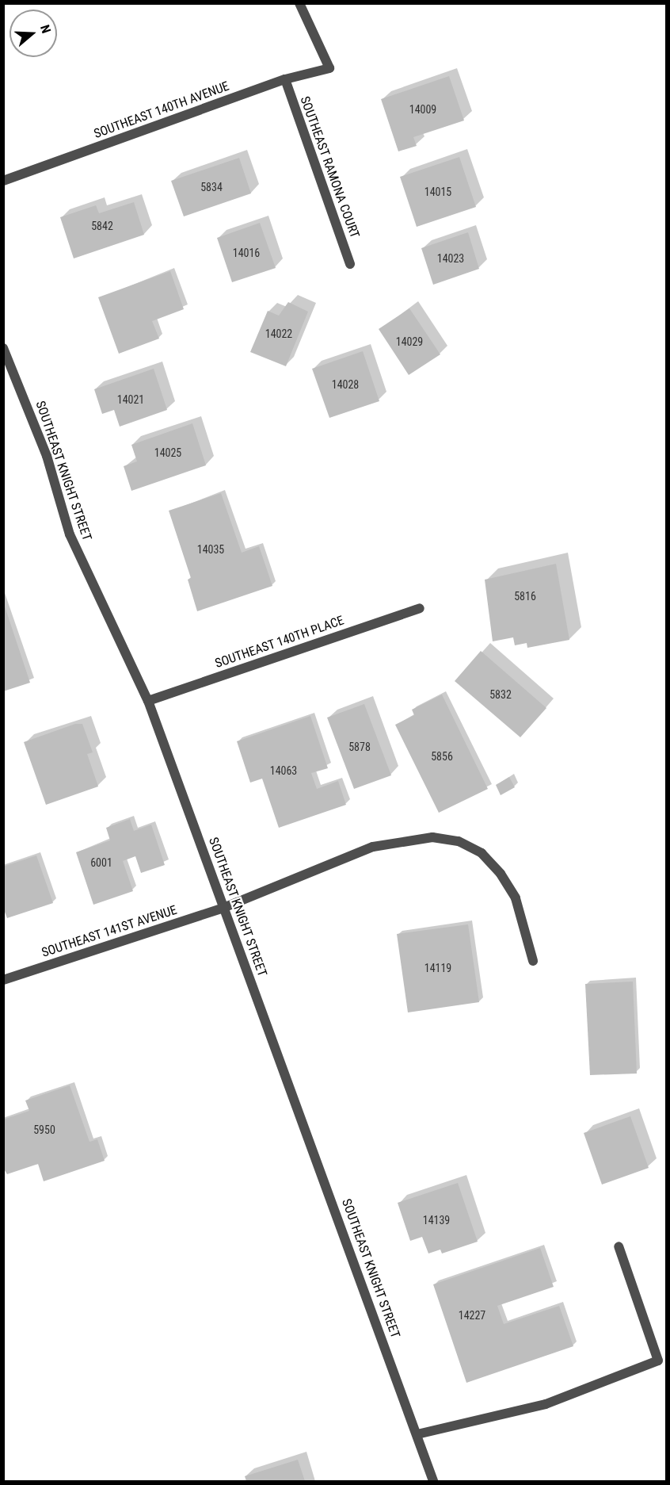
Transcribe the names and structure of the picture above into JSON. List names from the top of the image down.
{
  "streets": {
    "street": [
      "SOUTHEAST 140TH AVENUE",
      "SOUTHEAST RAMONA COURT",
      "SOUTHEAST KNIGHT STREET",
      "SOUTHEAST 140TH PLACE",
      "SOUTHEAST 141ST AVENUE"
    ]
  },
  "crossings": [
    ["SOUTHEAST 140TH AVENUE", "SOUTHEAST RAMONA COURT"],
    ["SOUTHEAST KNIGHT STREET", "SOUTHEAST 140TH PLACE"],
    ["SOUTHEAST KNIGHT STREET", "SOUTHEAST 141ST AVENUE"]
  ],
  "house_numbers": [
    "14009",
    "5834",
    "14015",
    "5842",
    "14016",
    "14023",
    "14022",
    "14029",
    "14028",
    "14021",
    "14025",
    "14035",
    "5816",
    "5832",
    "5878",
    "5856",
    "14063",
    "6001",
    "14119",
    "5950",
    "14139",
    "14227"
  ],
  "north": "right"
}
